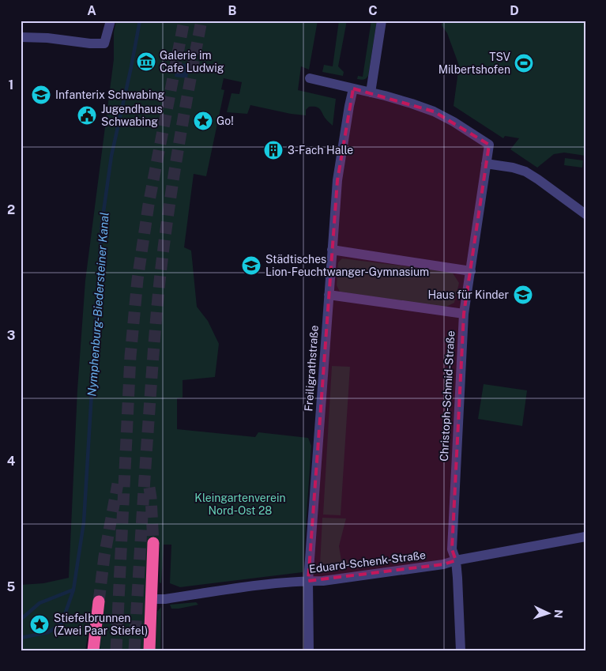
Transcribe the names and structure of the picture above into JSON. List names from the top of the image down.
{
  "streets": {
    "street": ["Freiligrathstraße", "Christoph-Schmid-Straße", "Eduard-Schenk-Straße"]
  },
  "crossings": [
    ["Freiligrathstraße", "Eduard-Schenk-Straße"],
    ["Christoph-Schmid-Straße", "Eduard-Schenk-Straße"]
  ],
  "water": ["Nymphenburg-Biedersteiner Kanal"],
  "parks": ["Kleingartenverein Nord-Ost 28"],
  "places": {
    "museum": ["Galerie im Cafe Ludwig"],
    "sports": ["TSV Milbertshofen"],
    "school or university": ["Infanterix Schwabing", "Städtisches Lion-Feuchtwanger-Gymnasium", "Haus für Kinder"],
    "public building": ["Jugendhaus Schwabing"],
    "place": ["Go!", "Stiefelbrunnen (Zwei Paar Stiefel)"],
    "building": ["3-Fach Halle"]
  },
  "north": "right",
  "grid": {
    "columns": [
      "A",
      "B",
      "C",
      "D"
    ],
    "rows": [
      "1",
      "2",
      "3",
      "4",
      "5"
    ]
  }
}
